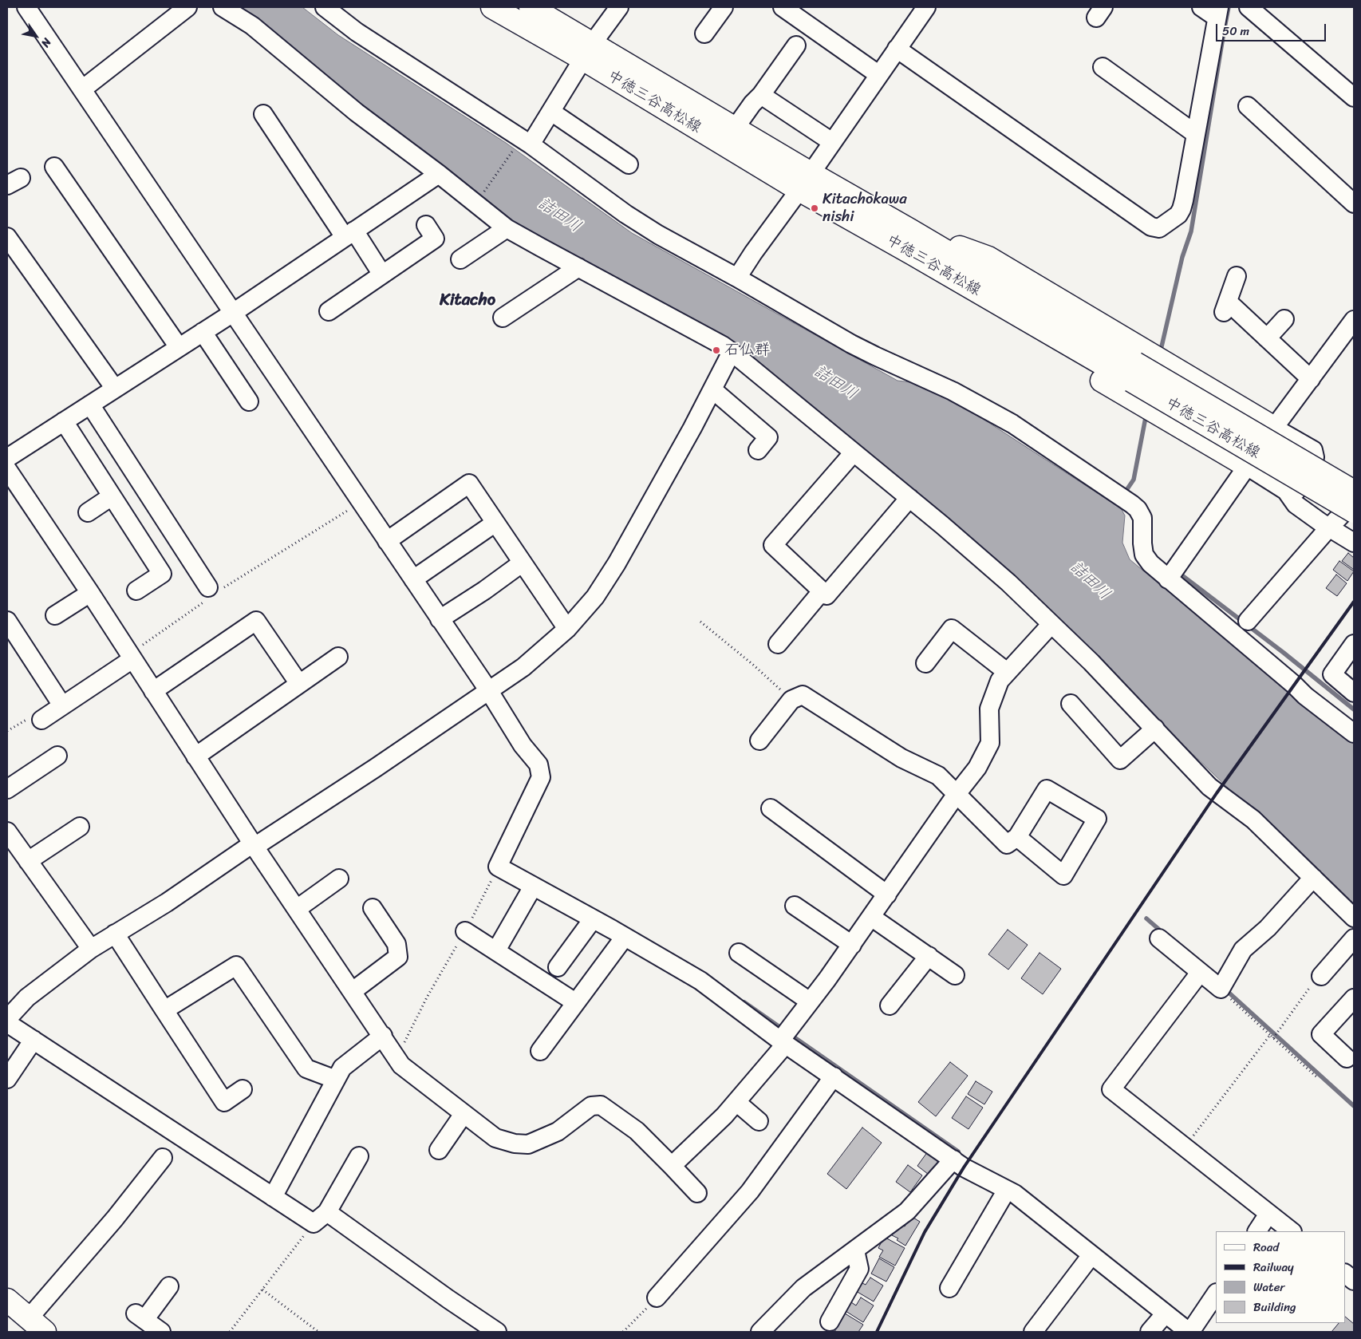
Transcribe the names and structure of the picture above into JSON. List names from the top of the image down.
{
  "streets": {
    "main road": ["中徳三谷高松線"]
  },
  "districts": ["Kitacho"],
  "water": ["詰田川"],
  "places": ["Kitachokawa nishi", "石仏群"],
  "legend": [
    "Road",
    "Railway",
    "Water",
    "Building"
  ],
  "scale_bar": "50 m",
  "north": "bottom right"
}
